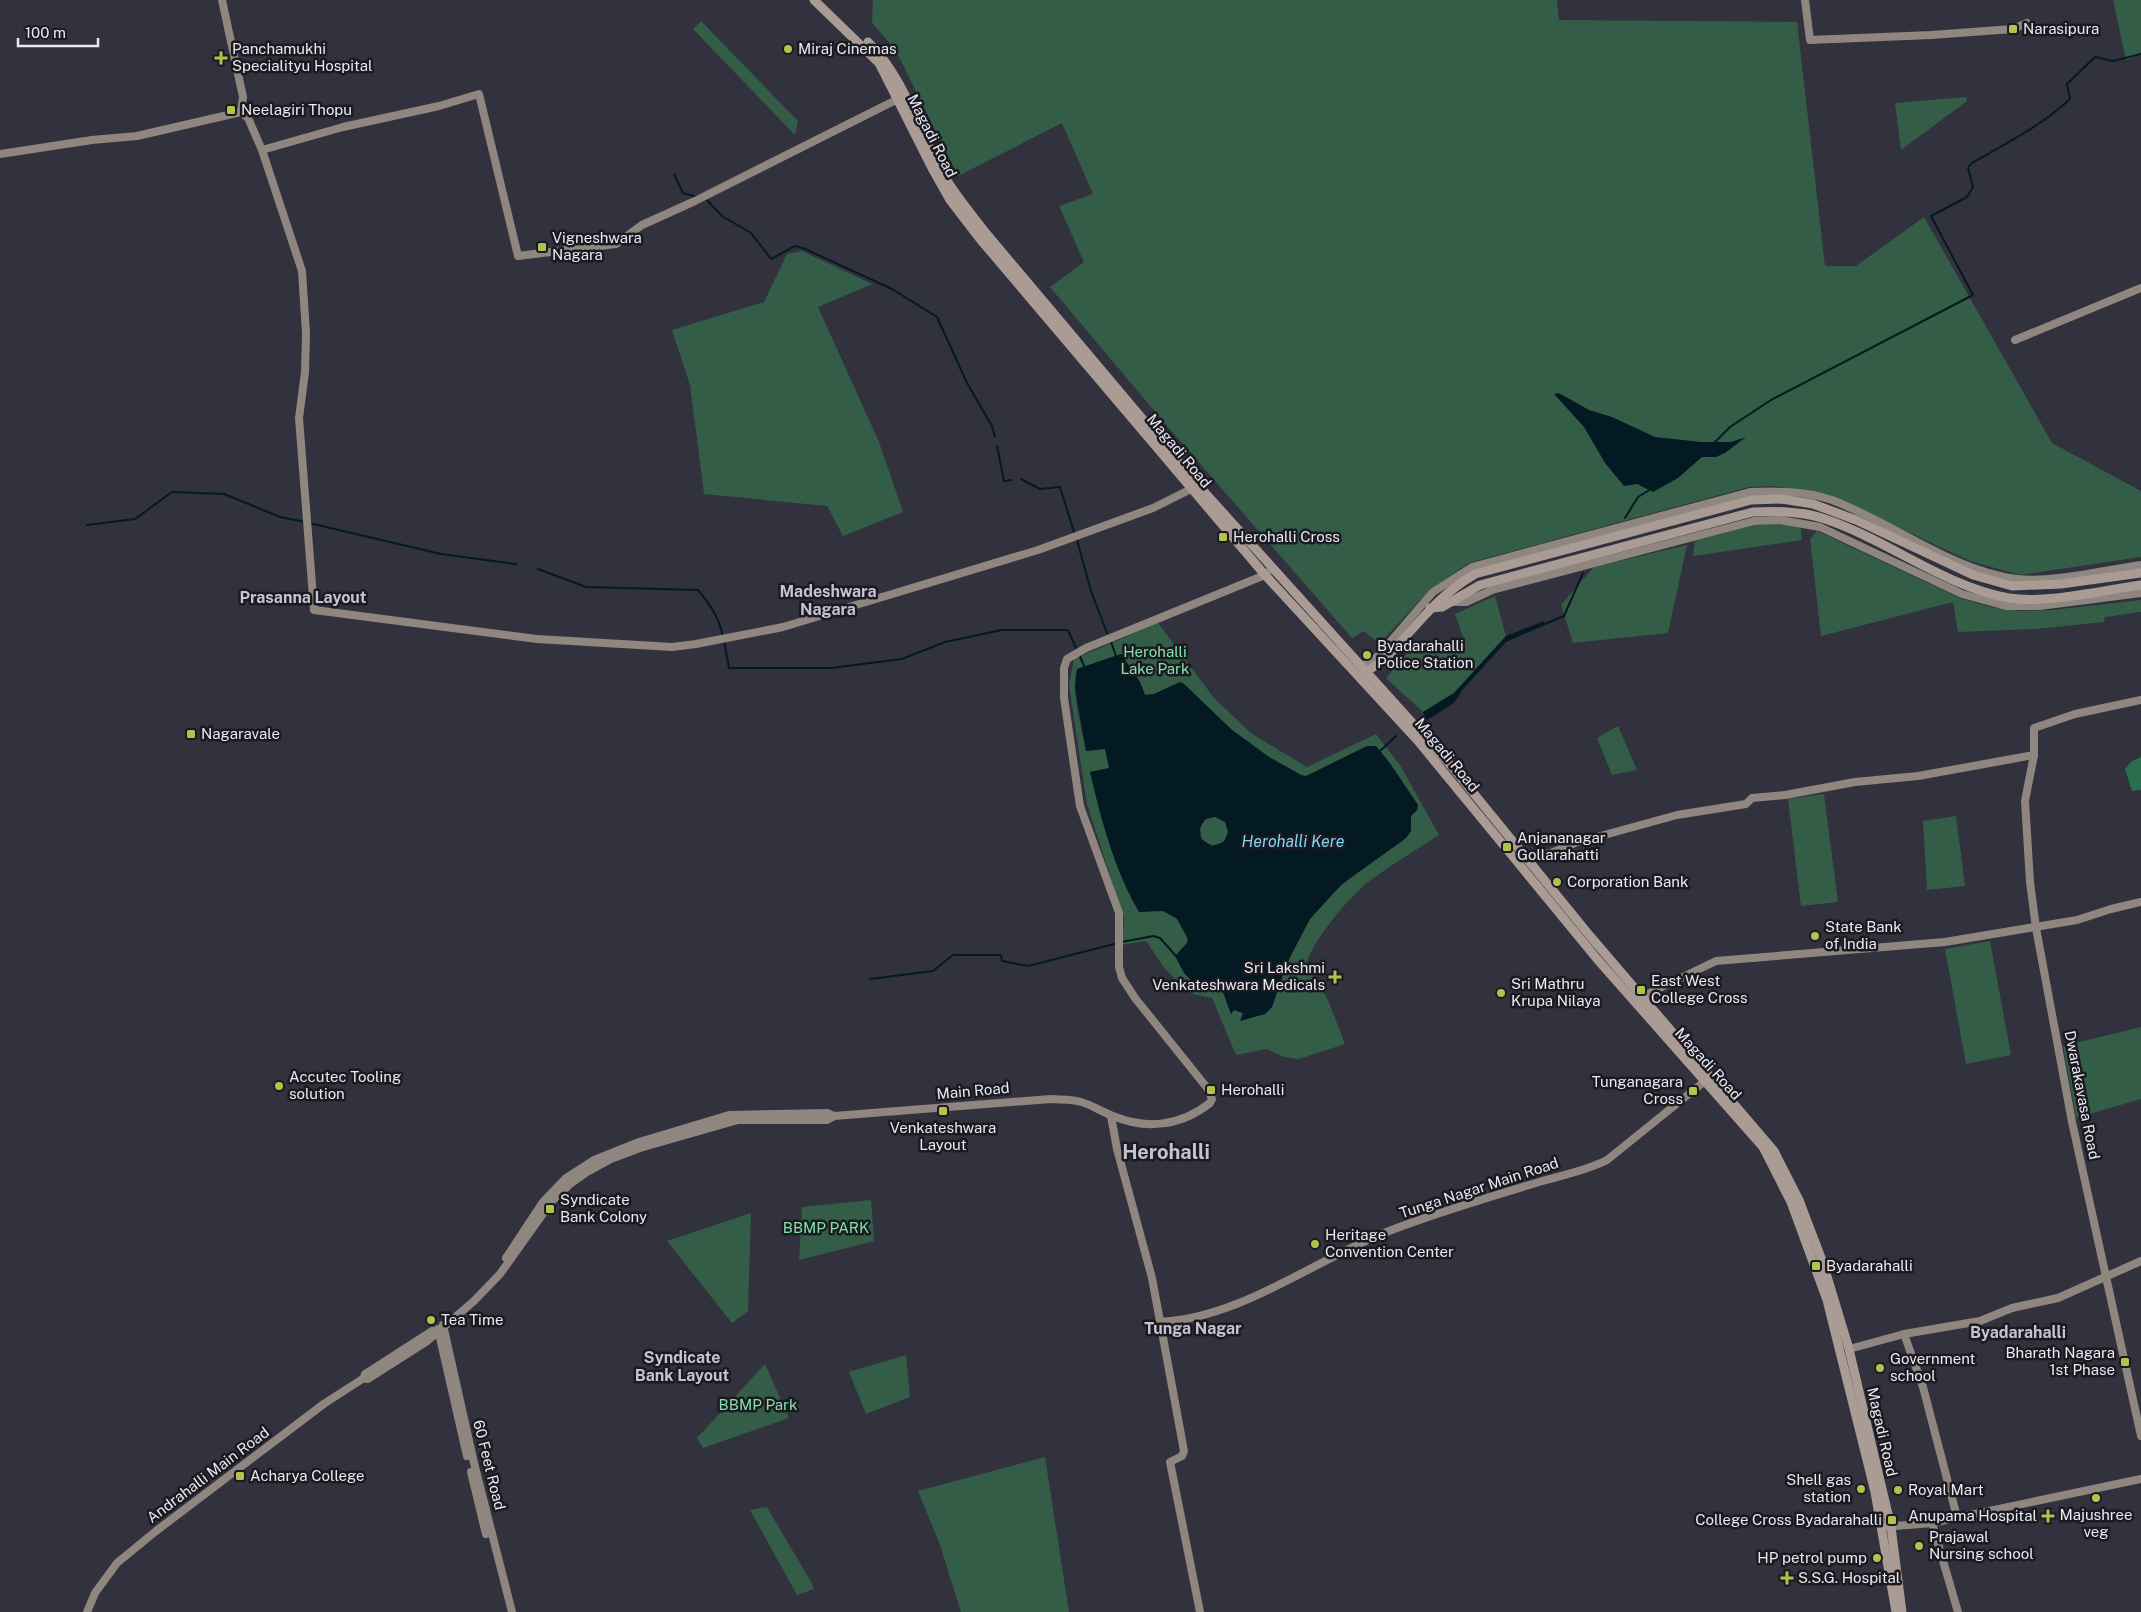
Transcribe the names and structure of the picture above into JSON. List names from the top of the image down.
{
  "streets": {
    "main road": ["Magadi Road"],
    "street": [
      "Main Road",
      "Dwarakavasa Road",
      "Tunga Nagar Main Road",
      "60 Feet Road",
      "Andrahalli Main Road"
    ]
  },
  "crossings": [
    ["Magadi Road", "Tunga Nagar Main Road"],
    ["Main Road", "60 Feet Road"],
    ["Main Road", "Andrahalli Main Road"],
    ["60 Feet Road", "Andrahalli Main Road"]
  ],
  "districts": [
    "Madeshwara Nagara",
    "Prasanna Layout",
    "Herohalli",
    "Tunga Nagar",
    "Byadarahalli",
    "Syndicate Bank Layout"
  ],
  "water": ["Herohalli Kere"],
  "parks": ["Herohalli Lake Park", "BBMP PARK", "BBMP Park"],
  "places": {
    "transit": [
      "Narasipura",
      "Neelagiri Thopu",
      "Vigneshwara Nagara",
      "Herohalli Cross",
      "Nagaravale",
      "Anjananagar Gollarahatti",
      "East West College Cross",
      "Herohalli",
      "Tunganagara Cross",
      "Venkateshwara Layout",
      "Syndicate Bank Colony",
      "Byadarahalli",
      "Bharath Nagara 1st Phase",
      "Acharya College",
      "College Cross Byadarahalli"
    ],
    "other": [
      "Miraj Cinemas",
      "Byadarahalli Police Station",
      "Corporation Bank",
      "State Bank of India",
      "Sri Mathru Krupa Nilaya",
      "Accutec Tooling solution",
      "Heritage Convention Center",
      "Tea Time",
      "Government school",
      "Shell gas station",
      "Royal Mart",
      "Majushree veg",
      "Prajawal Nursing school",
      "HP petrol pump"
    ],
    "health": [
      "Panchamukhi Specialityu Hospital",
      "Sri Lakshmi Venkateshwara Medicals",
      "Anupama Hospital",
      "S.S.G. Hospital"
    ]
  },
  "scale_bar": "100 m"
}
